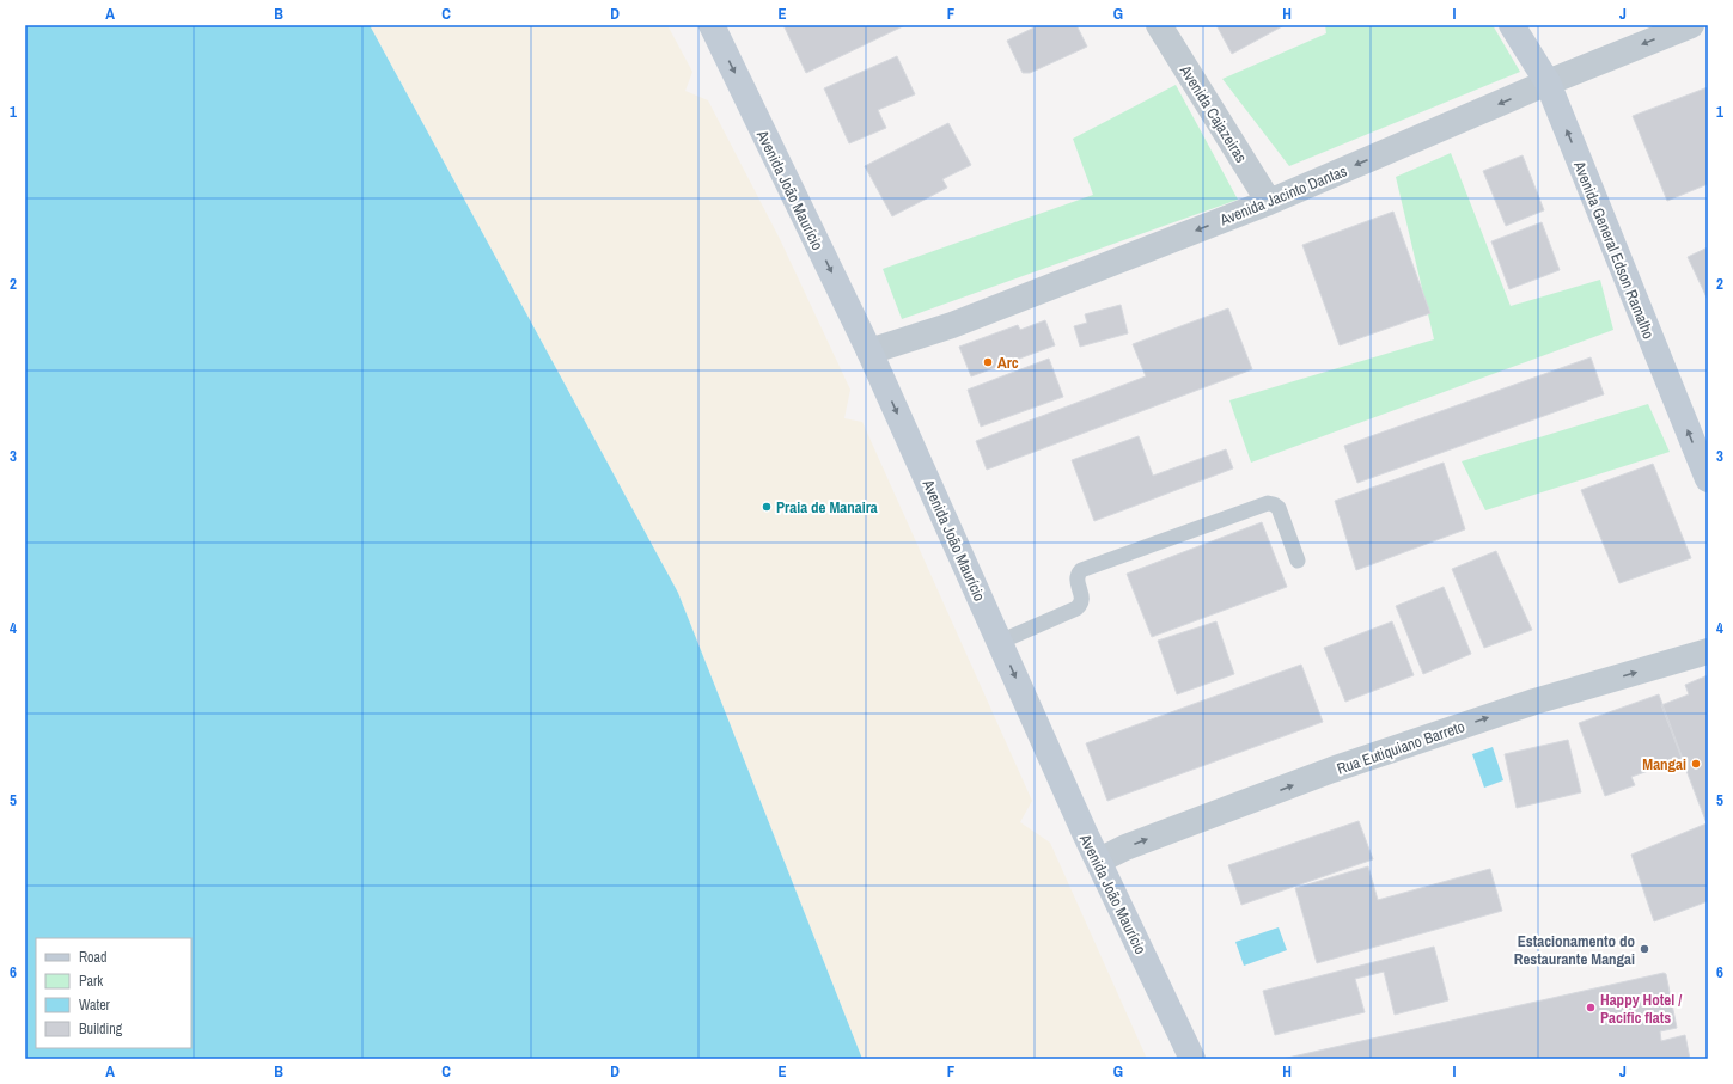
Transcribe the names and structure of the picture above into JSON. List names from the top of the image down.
{
  "streets": {
    "main road": ["Avenida João Maurício", "Avenida General Edson Ramalho"],
    "street": ["Avenida Cajazeiras", "Avenida Jacinto Dantas", "Rua Eutiquiano Barreto"]
  },
  "crossings": [
    ["Avenida Cajazeiras", "Avenida Jacinto Dantas"],
    ["Avenida João Maurício", "Avenida Jacinto Dantas"],
    ["Avenida João Maurício", "Rua Eutiquiano Barreto"],
    ["Avenida Jacinto Dantas", "Avenida General Edson Ramalho"]
  ],
  "one_way": [
    "Avenida João Maurício",
    "Avenida Jacinto Dantas",
    "Avenida General Edson Ramalho",
    "Rua Eutiquiano Barreto"
  ],
  "places": [
    "Arc",
    "Praia de Manaira",
    "Mangai",
    "Estacionamento do Restaurante Mangai",
    "Happy Hotel / Pacific flats"
  ],
  "legend": [
    "Road",
    "Park",
    "Water",
    "Building"
  ],
  "grid": {
    "columns": [
      "A",
      "B",
      "C",
      "D",
      "E",
      "F",
      "G",
      "H",
      "I",
      "J"
    ],
    "rows": [
      "1",
      "2",
      "3",
      "4",
      "5",
      "6"
    ]
  }
}
